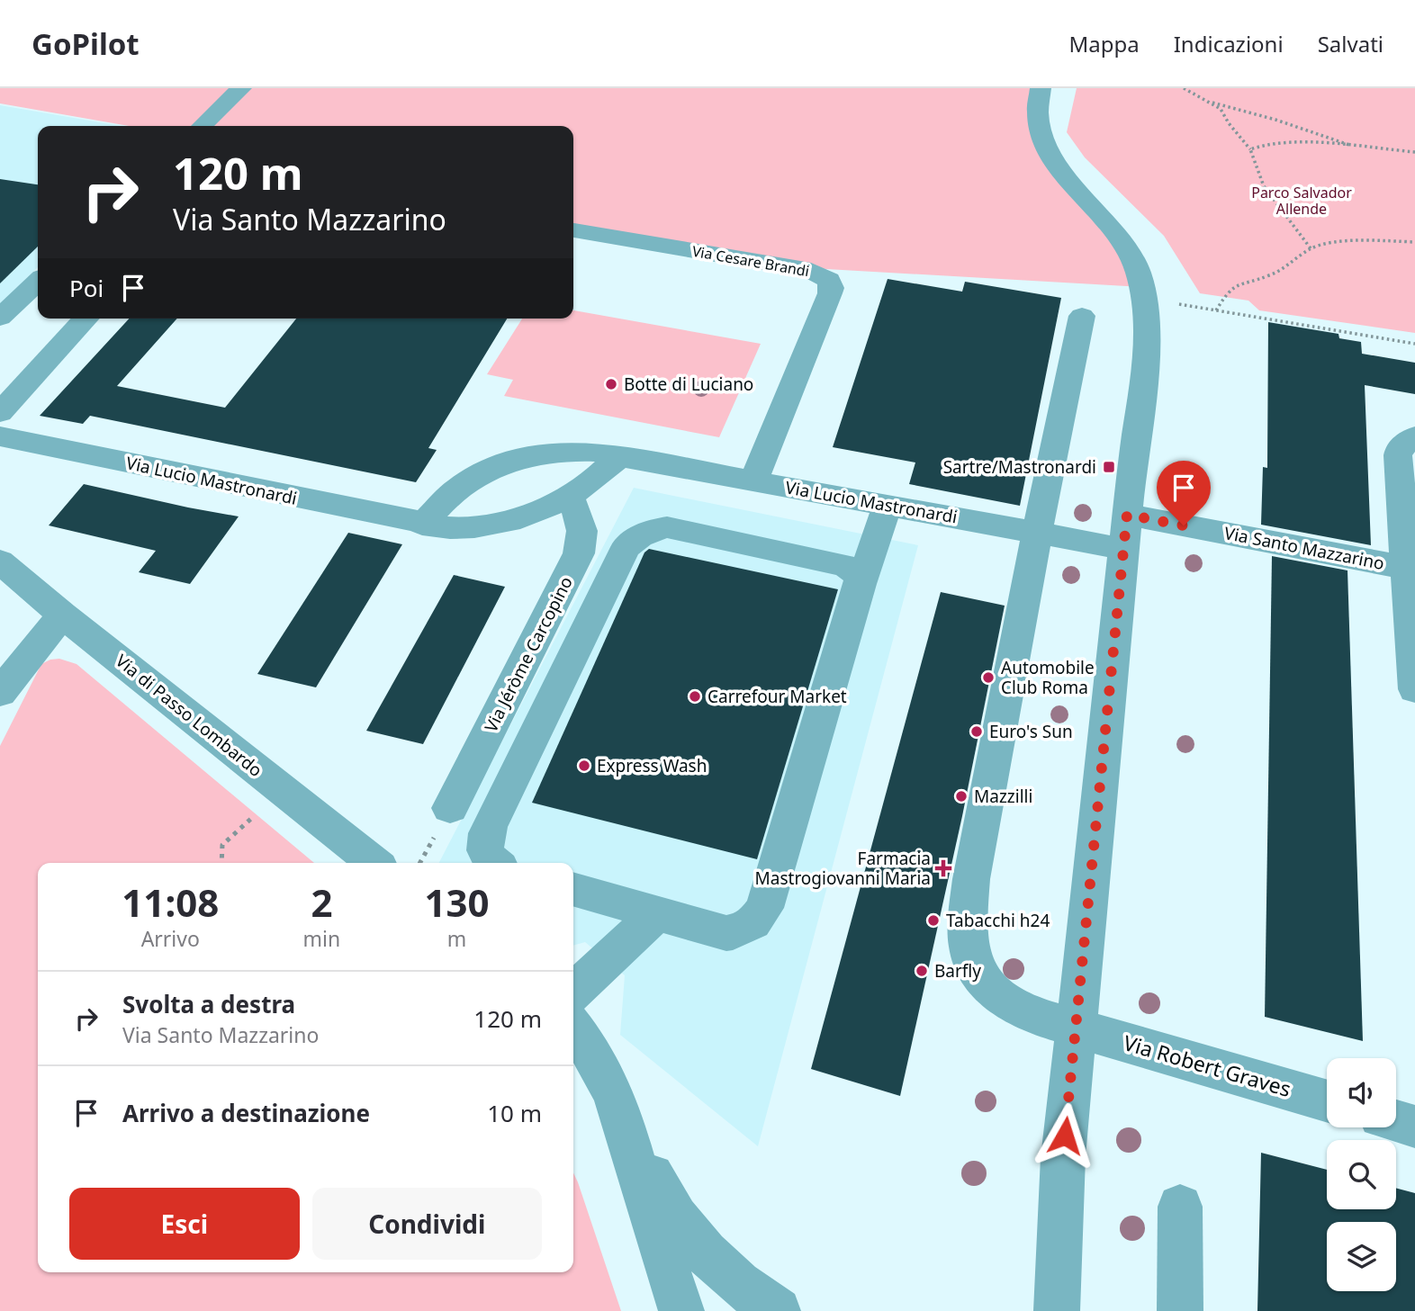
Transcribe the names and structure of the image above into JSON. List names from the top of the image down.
{
  "streets": {
    "street": [
      "Via Cesare Brandi",
      "Via Lucio Mastronardi",
      "Via Santo Mazzarino",
      "Via Jéròme Carcopino",
      "Via di Passo Lombardo",
      "Via Robert Graves"
    ]
  },
  "crossings": [
    ["Via Cesare Brandi", "Via Lucio Mastronardi"],
    ["Via Lucio Mastronardi", "Via Jéròme Carcopino"],
    ["Via Lucio Mastronardi", "Via Robert Graves"]
  ],
  "parks": ["Parco Salvador Allende"],
  "places": {
    "other": [
      "Botte di Luciano",
      "Automobile Club Roma",
      "Carrefour Market",
      "Euro's Sun",
      "Express Wash",
      "Mazzilli",
      "Tabacchi h24",
      "Barfly"
    ],
    "transit": ["Sartre/Mastronardi"],
    "health": ["Farmacia Mastrogiovanni Maria"]
  },
  "page": {
    "header": "GoPilot",
    "nav": ["Mappa", "Indicazioni", "Salvati"],
    "turn": ["120 m", "Via Santo Mazzarino"],
    "then": "Poi",
    "eta": [
      "11:08",
      "Arrivo",
      "2",
      "min",
      "130",
      "m"
    ],
    "list": [
      {
        "name": "Svolta a destra",
        "note": "Via Santo Mazzarino",
        "value": "120 m"
      },
      {
        "name": "Arrivo a destinazione",
        "value": "10 m"
      }
    ],
    "buttons": ["Esci", "Condividi"]
  }
}
